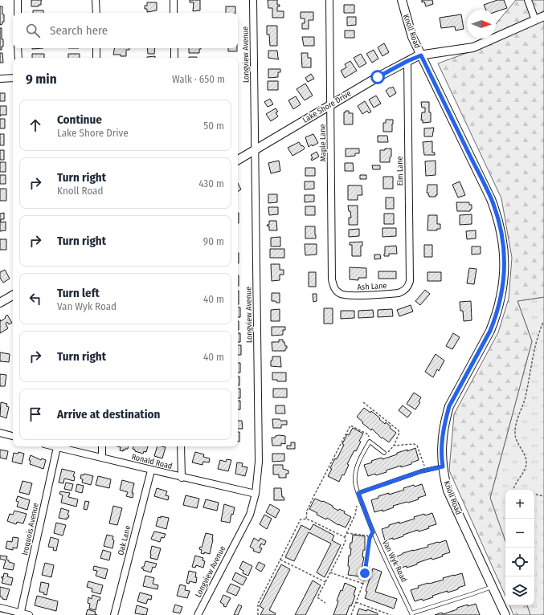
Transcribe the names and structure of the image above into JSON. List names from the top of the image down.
{
  "streets": {
    "street": [
      "Knoll Road",
      "Longview Avenue",
      "Lake Shore Drive",
      "Maple Lane",
      "Elm Lane",
      "Ash Lane",
      "Ronald Road",
      "Iroquois Avenue",
      "Oak Lane"
    ],
    "lane": ["Van Wyk Road"]
  },
  "crossings": [
    ["Knoll Road", "Lake Shore Drive"],
    ["Knoll Road", "Van Wyk Road"],
    ["Longview Avenue", "Lake Shore Drive"],
    ["Longview Avenue", "Ronald Road"],
    ["Lake Shore Drive", "Maple Lane"],
    ["Lake Shore Drive", "Elm Lane"],
    ["Maple Lane", "Ash Lane"],
    ["Elm Lane", "Ash Lane"],
    ["Ronald Road", "Iroquois Avenue"],
    ["Ronald Road", "Oak Lane"]
  ],
  "north": "right",
  "page": {
    "search": "Search here",
    "heading": ["9 min", "Walk · 650 m"],
    "list": [
      ["Continue", "Lake Shore Drive", "50 m"],
      ["Turn right", "Knoll Road", "430 m"],
      ["Turn right", "90 m"],
      ["Turn left", "Van Wyk Road", "40 m"],
      ["Turn right", "40 m"],
      "Arrive at destination"
    ],
    "map_buttons": ["+", "−"]
  }
}
